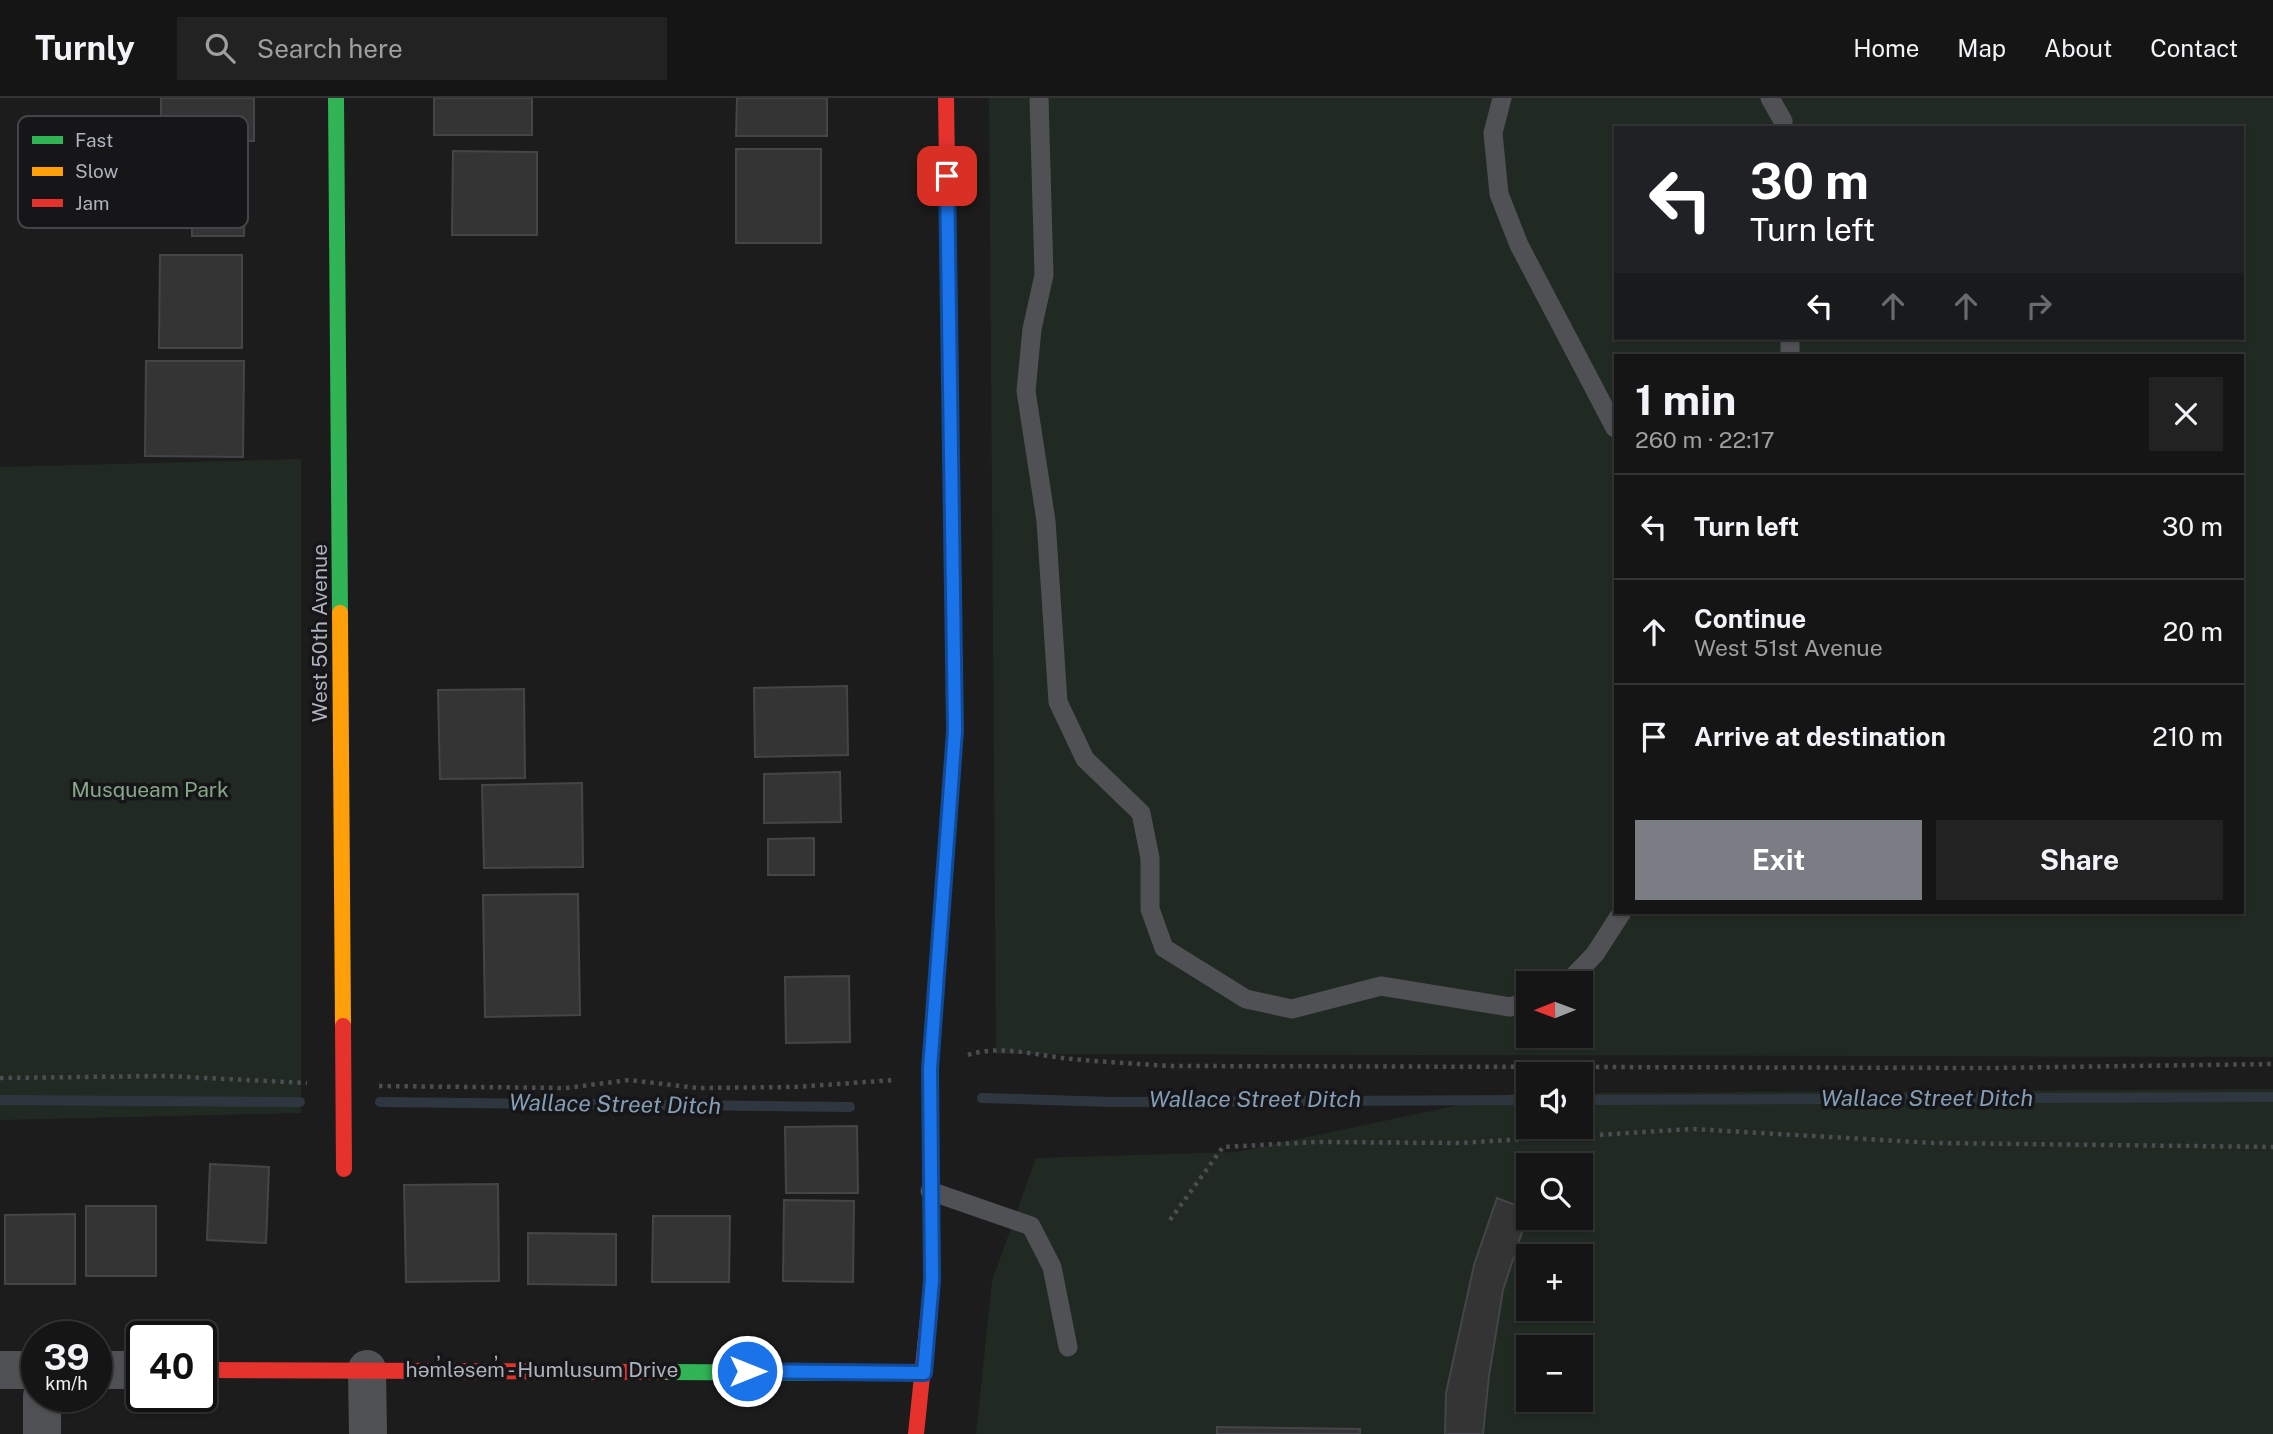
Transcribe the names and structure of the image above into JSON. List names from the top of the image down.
{
  "streets": {
    "street": ["West 50th Avenue", "həm̓ləsem̓ - Humlusum Drive"]
  },
  "water": ["Wallace Street Ditch"],
  "parks": ["Musqueam Park"],
  "legend": ["Fast", "Slow", "Jam"],
  "north": "left",
  "page": {
    "header": "Turnly",
    "search": "Search here",
    "nav": [
      "Home",
      "Map",
      "About",
      "Contact"
    ],
    "turn": ["30 m", "Turn left"],
    "heading": ["1 min", "260 m · 22:17"],
    "list": [
      {
        "name": "Turn left",
        "value": "30 m"
      },
      {
        "name": "Continue",
        "note": "West 51st Avenue",
        "value": "20 m"
      },
      {
        "name": "Arrive at destination",
        "value": "210 m"
      }
    ],
    "buttons": ["Exit", "Share"],
    "map_buttons": ["+", "−"],
    "speed": "39 km/h",
    "limit": "40"
  }
}
